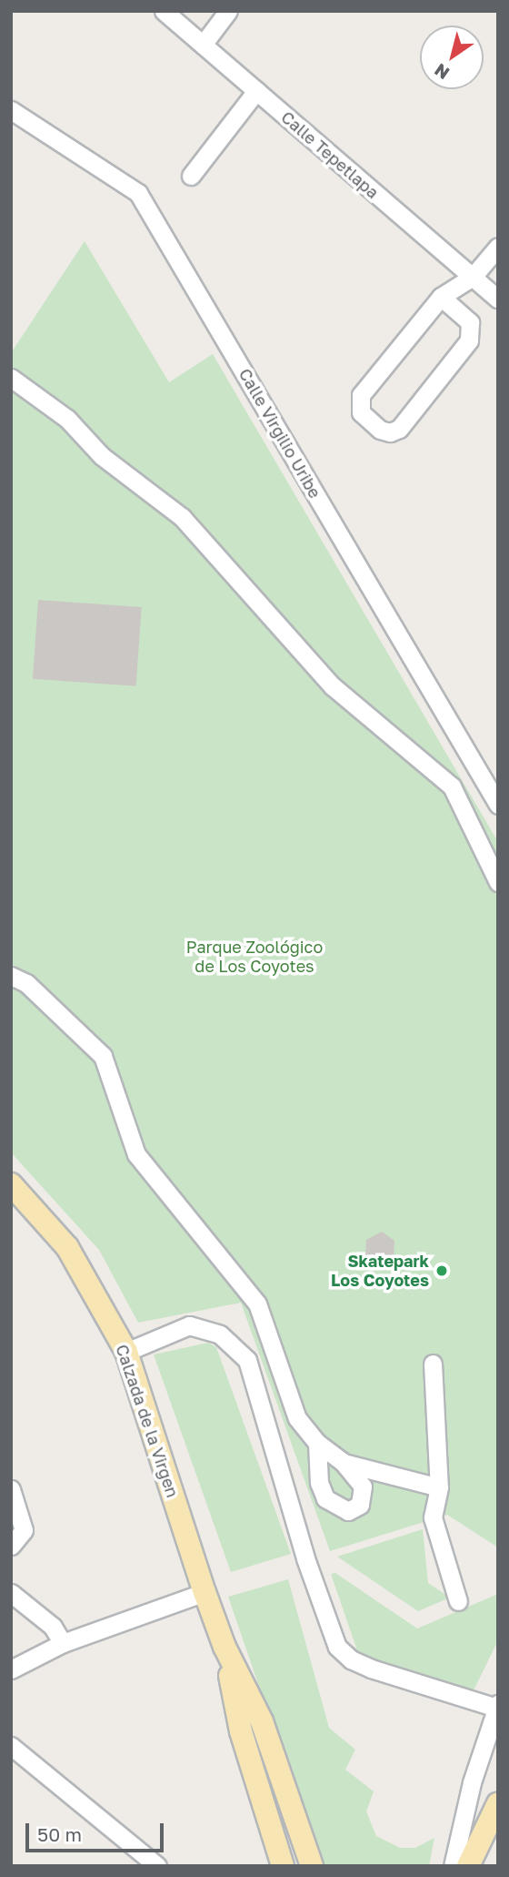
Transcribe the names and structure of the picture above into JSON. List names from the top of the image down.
{
  "streets": {
    "main road": ["Calzada de la Virgen"],
    "street": ["Calle Tepetlapa", "Calle Virgilio Uribe"]
  },
  "parks": ["Parque Zoológico de Los Coyotes"],
  "places": ["Skatepark Los Coyotes"],
  "scale_bar": "50 m",
  "north": "bottom left"
}
